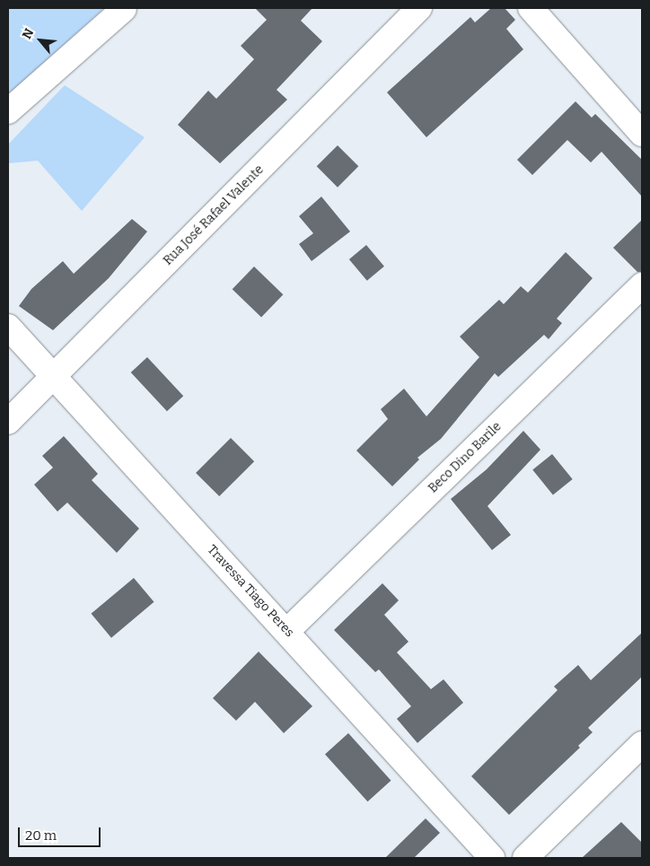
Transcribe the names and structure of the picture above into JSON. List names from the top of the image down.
{
  "streets": {
    "street": ["Rua José Rafael Valente", "Beco Dino Barile", "Travessa Tiago Peres"]
  },
  "crossings": [
    ["Rua José Rafael Valente", "Travessa Tiago Peres"],
    ["Beco Dino Barile", "Travessa Tiago Peres"]
  ],
  "scale_bar": "20 m",
  "north": "top left"
}
